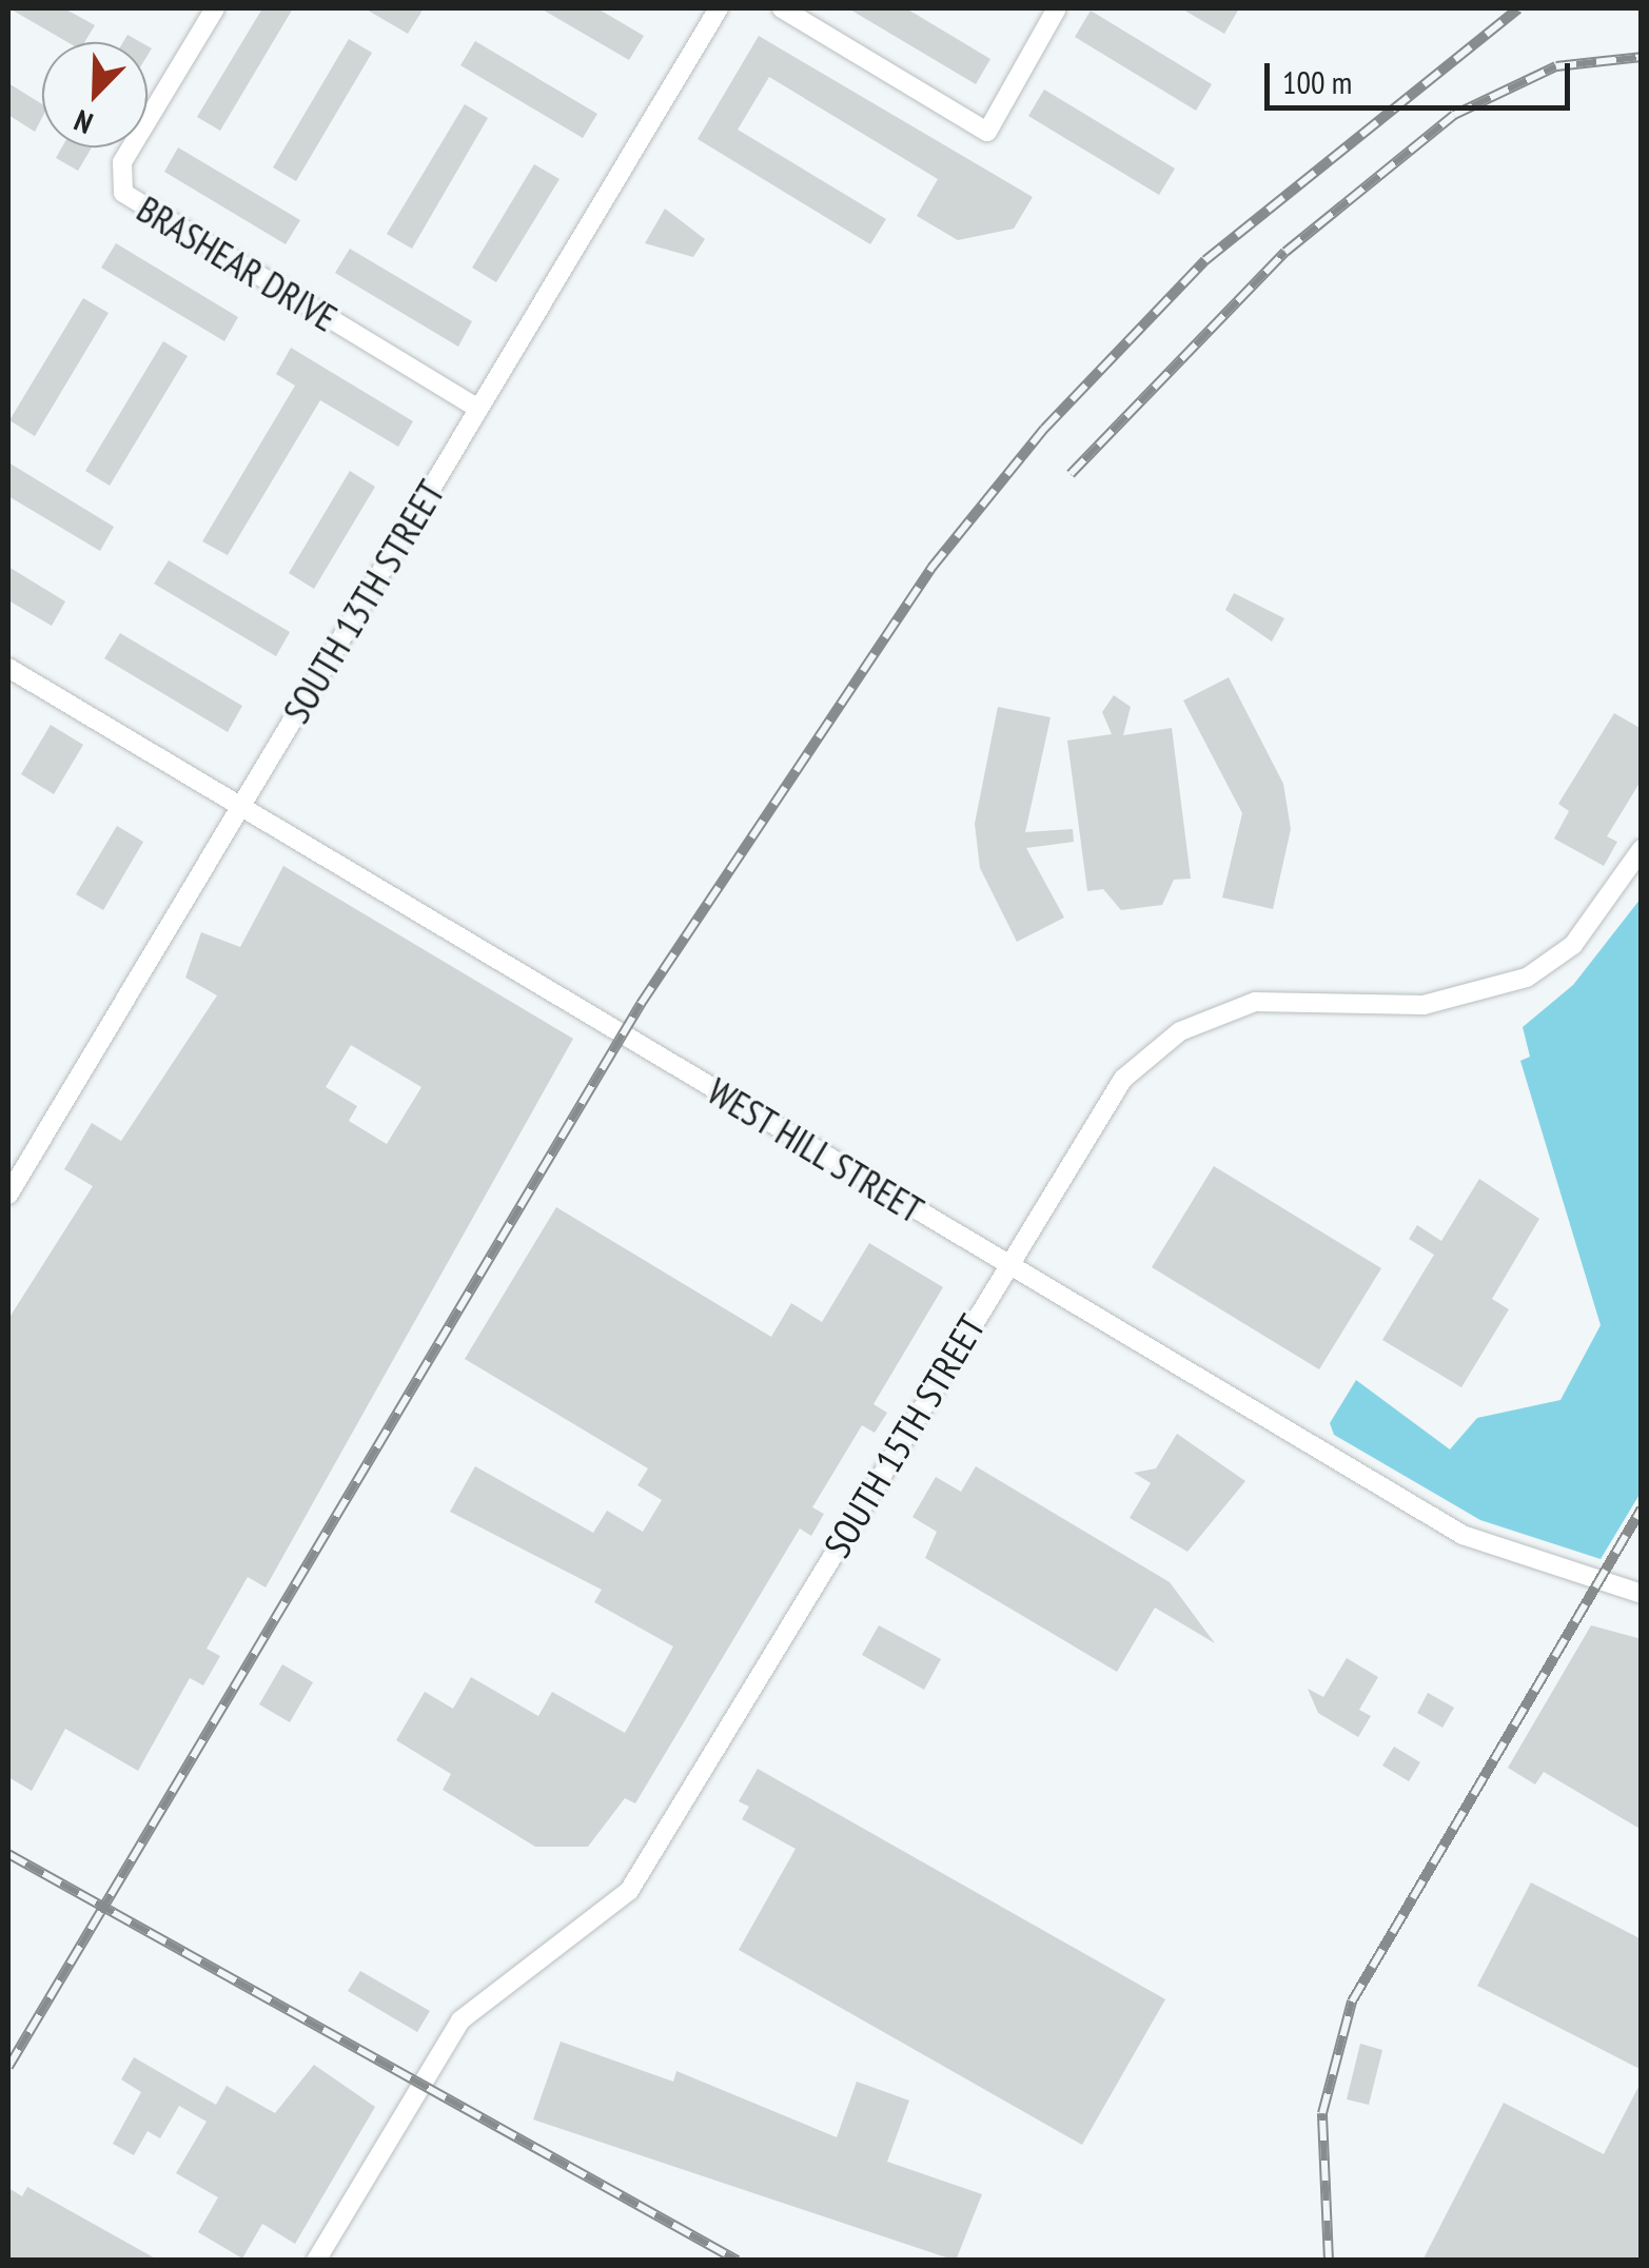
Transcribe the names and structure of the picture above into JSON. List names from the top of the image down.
{
  "streets": {
    "street": [
      "BRASHEAR DRIVE",
      "SOUTH 13TH STREET",
      "WEST HILL STREET",
      "SOUTH 15TH STREET"
    ]
  },
  "crossings": [
    ["BRASHEAR DRIVE", "SOUTH 13TH STREET"],
    ["SOUTH 13TH STREET", "WEST HILL STREET"],
    ["WEST HILL STREET", "SOUTH 15TH STREET"]
  ],
  "scale_bar": "100 m",
  "north": "bottom left"
}
